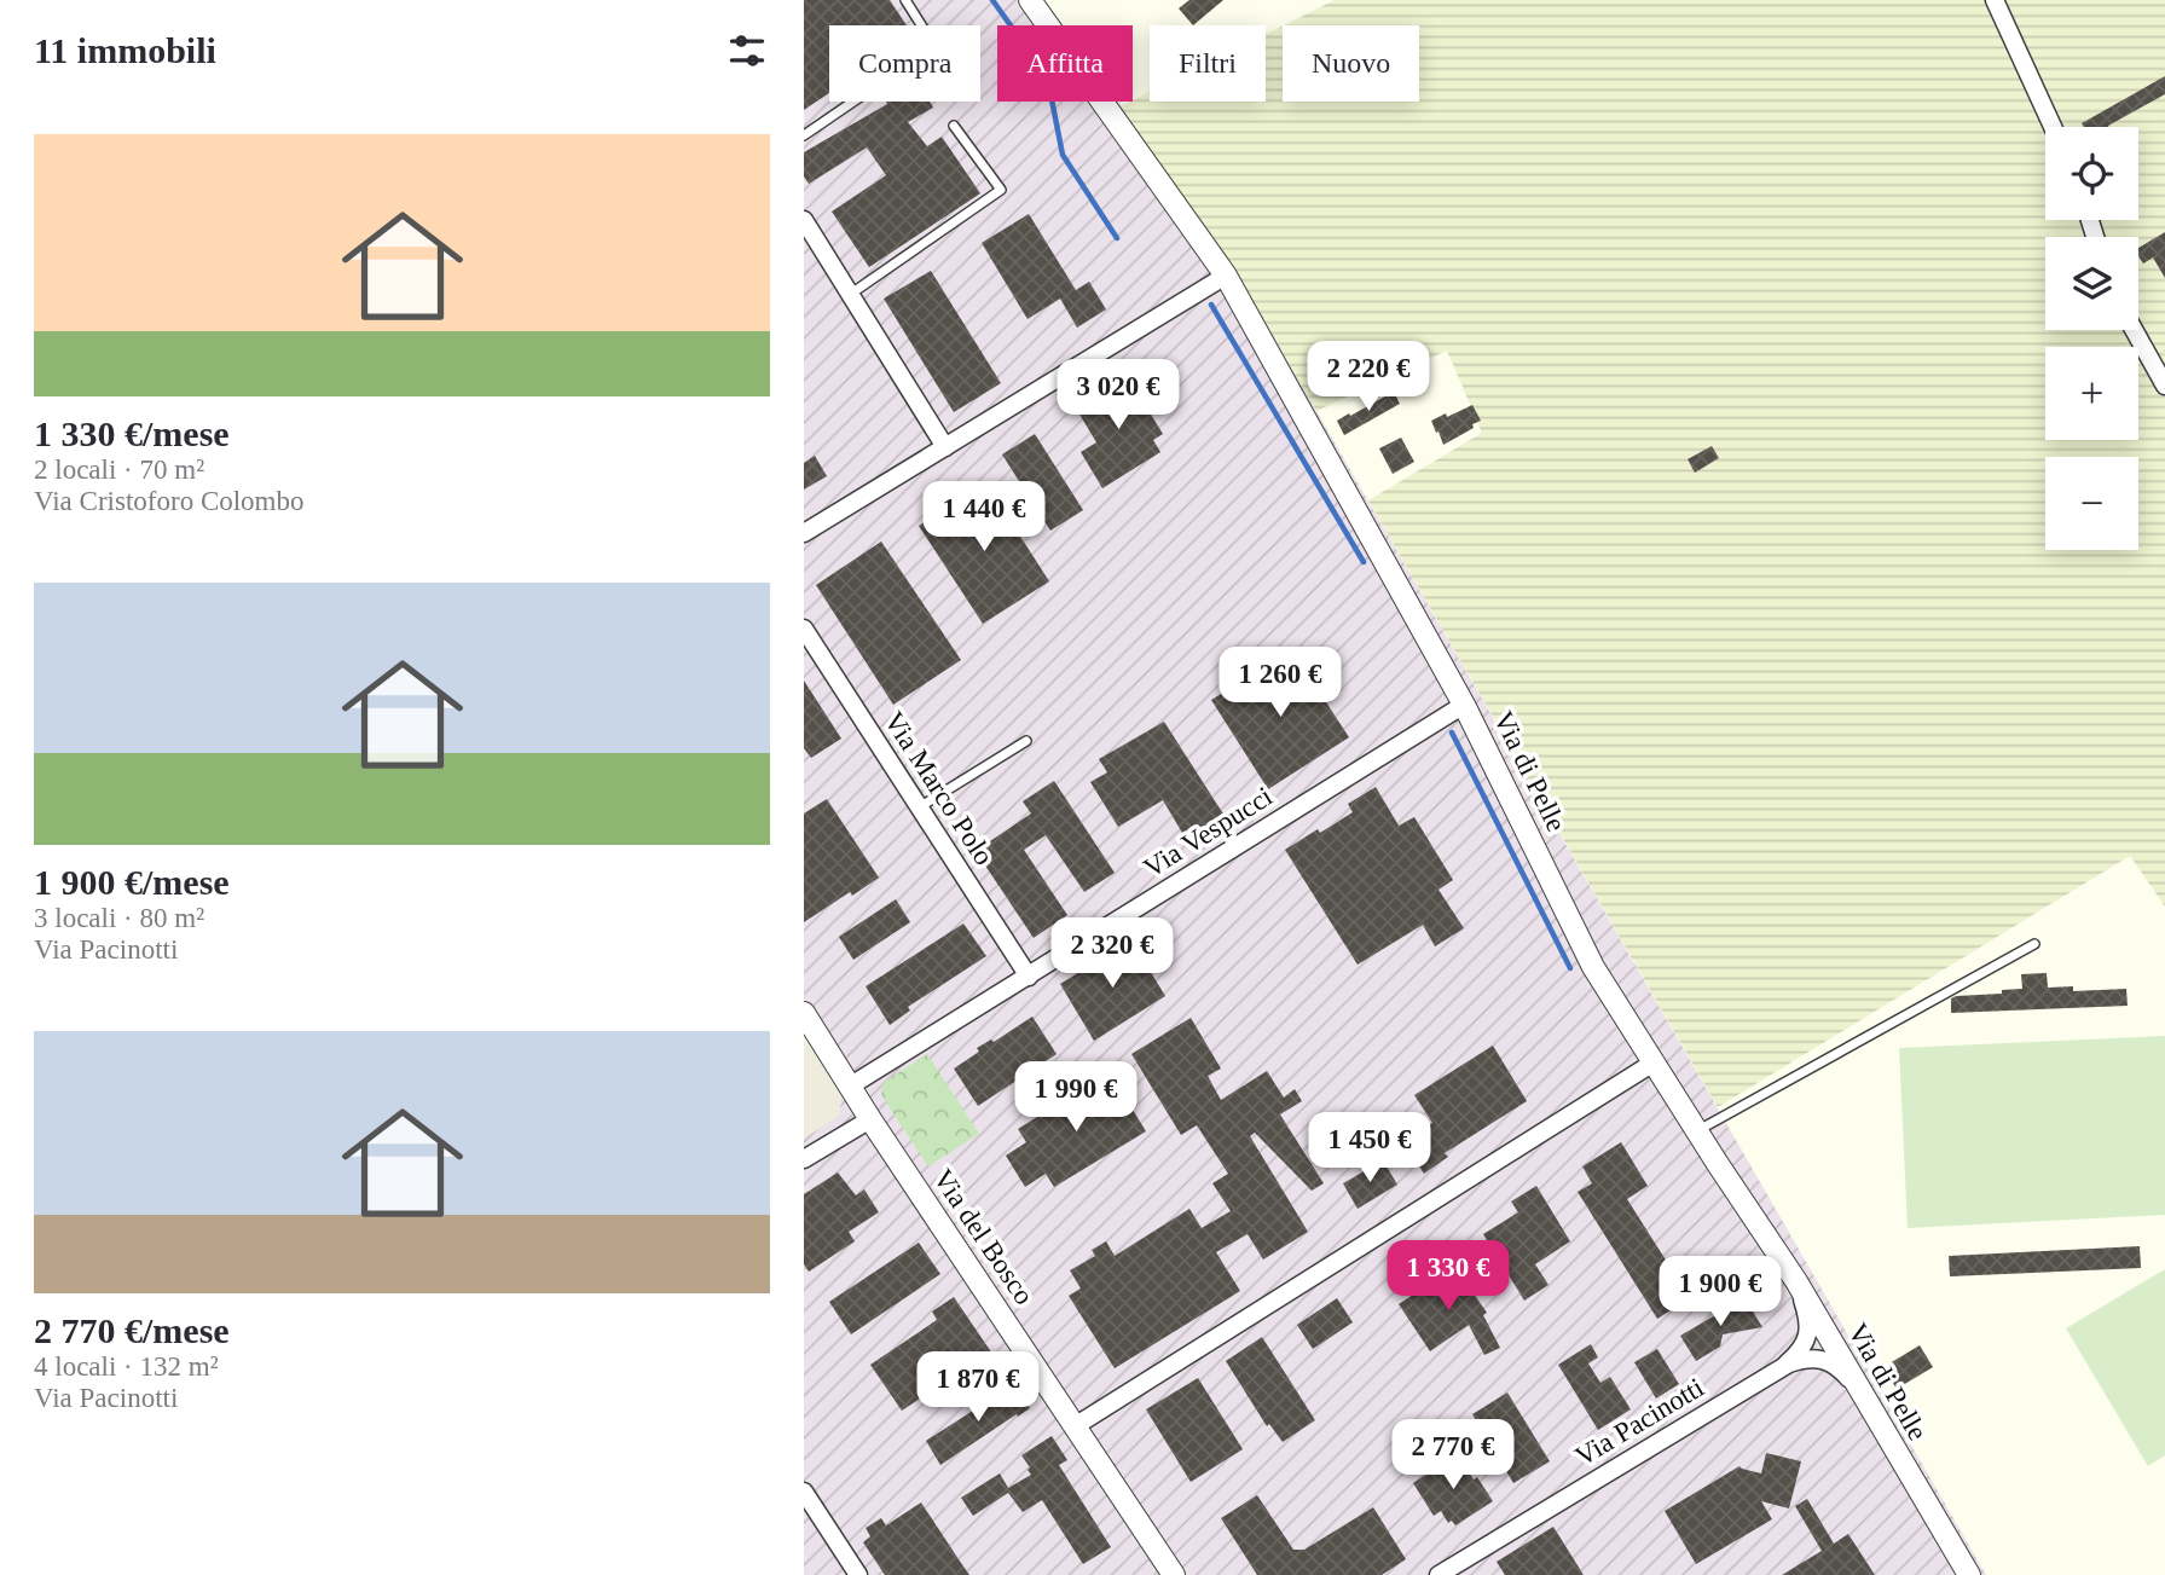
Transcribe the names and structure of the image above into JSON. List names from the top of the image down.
{
  "streets": {
    "street": [
      "Via di Pelle",
      "Via Marco Polo",
      "Via Vespucci",
      "Via del Bosco",
      "Via Pacinotti"
    ]
  },
  "crossings": [
    ["Via di Pelle", "Via Vespucci"],
    ["Via di Pelle", "Via Pacinotti"],
    ["Via Marco Polo", "Via Vespucci"],
    ["Via Vespucci", "Via del Bosco"]
  ],
  "page": {
    "heading": "11 immobili",
    "chip": [
      "Compra",
      "Affitta",
      "Filtri",
      "Nuovo"
    ],
    "list": [
      {
        "name": "1 330 €/mese",
        "note": "2 locali · 70 m² · Via Cristoforo Colombo"
      },
      {
        "name": "1 900 €/mese",
        "note": "3 locali · 80 m² · Via Pacinotti"
      },
      {
        "name": "2 770 €/mese",
        "note": "4 locali · 132 m² · Via Pacinotti"
      }
    ],
    "map_buttons": ["+", "−"],
    "price": [
      "2 220 €",
      "3 020 €",
      "1 440 €",
      "1 260 €",
      "2 320 €",
      "1 990 €",
      "1 450 €",
      "1 330 €",
      "1 900 €",
      "1 870 €",
      "2 770 €"
    ]
  }
}
